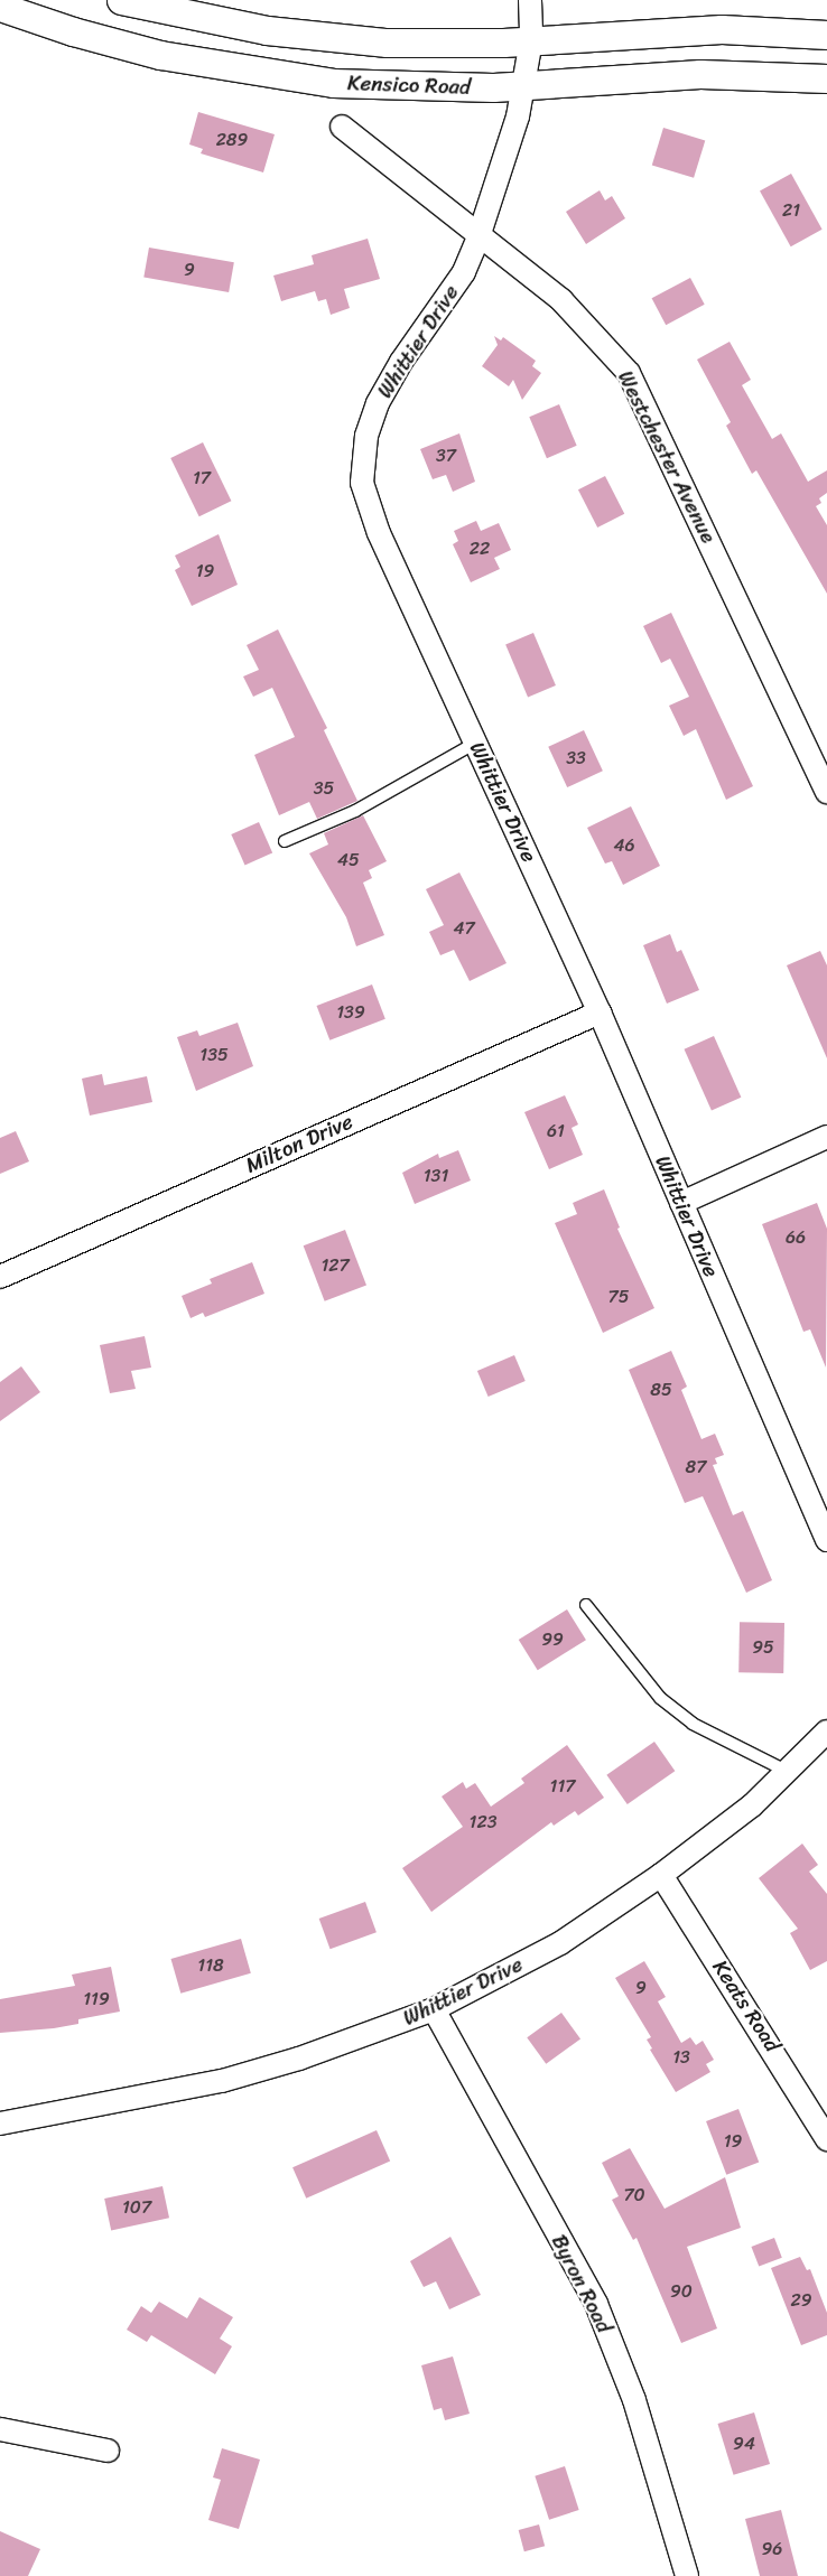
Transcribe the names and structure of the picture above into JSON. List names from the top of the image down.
{
  "streets": {
    "street": [
      "Kensico Road",
      "Whittier Drive",
      "Westchester Avenue",
      "Milton Drive",
      "Keats Road",
      "Byron Road"
    ]
  },
  "crossings": [
    ["Kensico Road", "Whittier Drive"],
    ["Whittier Drive", "Westchester Avenue"],
    ["Whittier Drive", "Milton Drive"],
    ["Whittier Drive", "Keats Road"],
    ["Whittier Drive", "Byron Road"]
  ],
  "house_numbers": [
    "289",
    "21",
    "9",
    "37",
    "17",
    "22",
    "19",
    "33",
    "35",
    "46",
    "45",
    "47",
    "139",
    "135",
    "61",
    "131",
    "66",
    "127",
    "75",
    "85",
    "87",
    "99",
    "95",
    "117",
    "123",
    "118",
    "9",
    "119",
    "13",
    "19",
    "70",
    "107",
    "90",
    "29",
    "94",
    "96"
  ]
}
